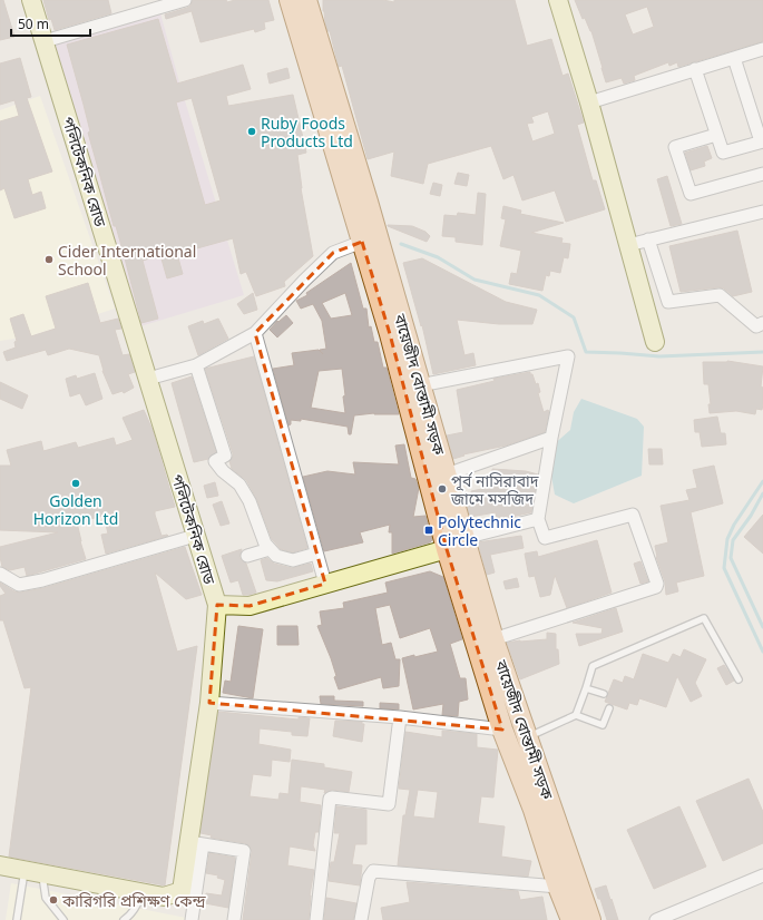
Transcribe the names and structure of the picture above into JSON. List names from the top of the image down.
{
  "streets": {
    "main road": ["পলিটেকনিক রোড", "বায়েজীদ বোস্তামী সড়ক"]
  },
  "places": {
    "other": [
      "Ruby Foods Products Ltd",
      "Cider International School",
      "Golden Horizon Ltd",
      "পূর্ব নাসিরাবাদ জামে মসজিদ",
      "কারিগরি প্রশিক্ষণ কেন্দ্র"
    ],
    "transit": ["Polytechnic Circle"]
  },
  "scale_bar": "50 m"
}
